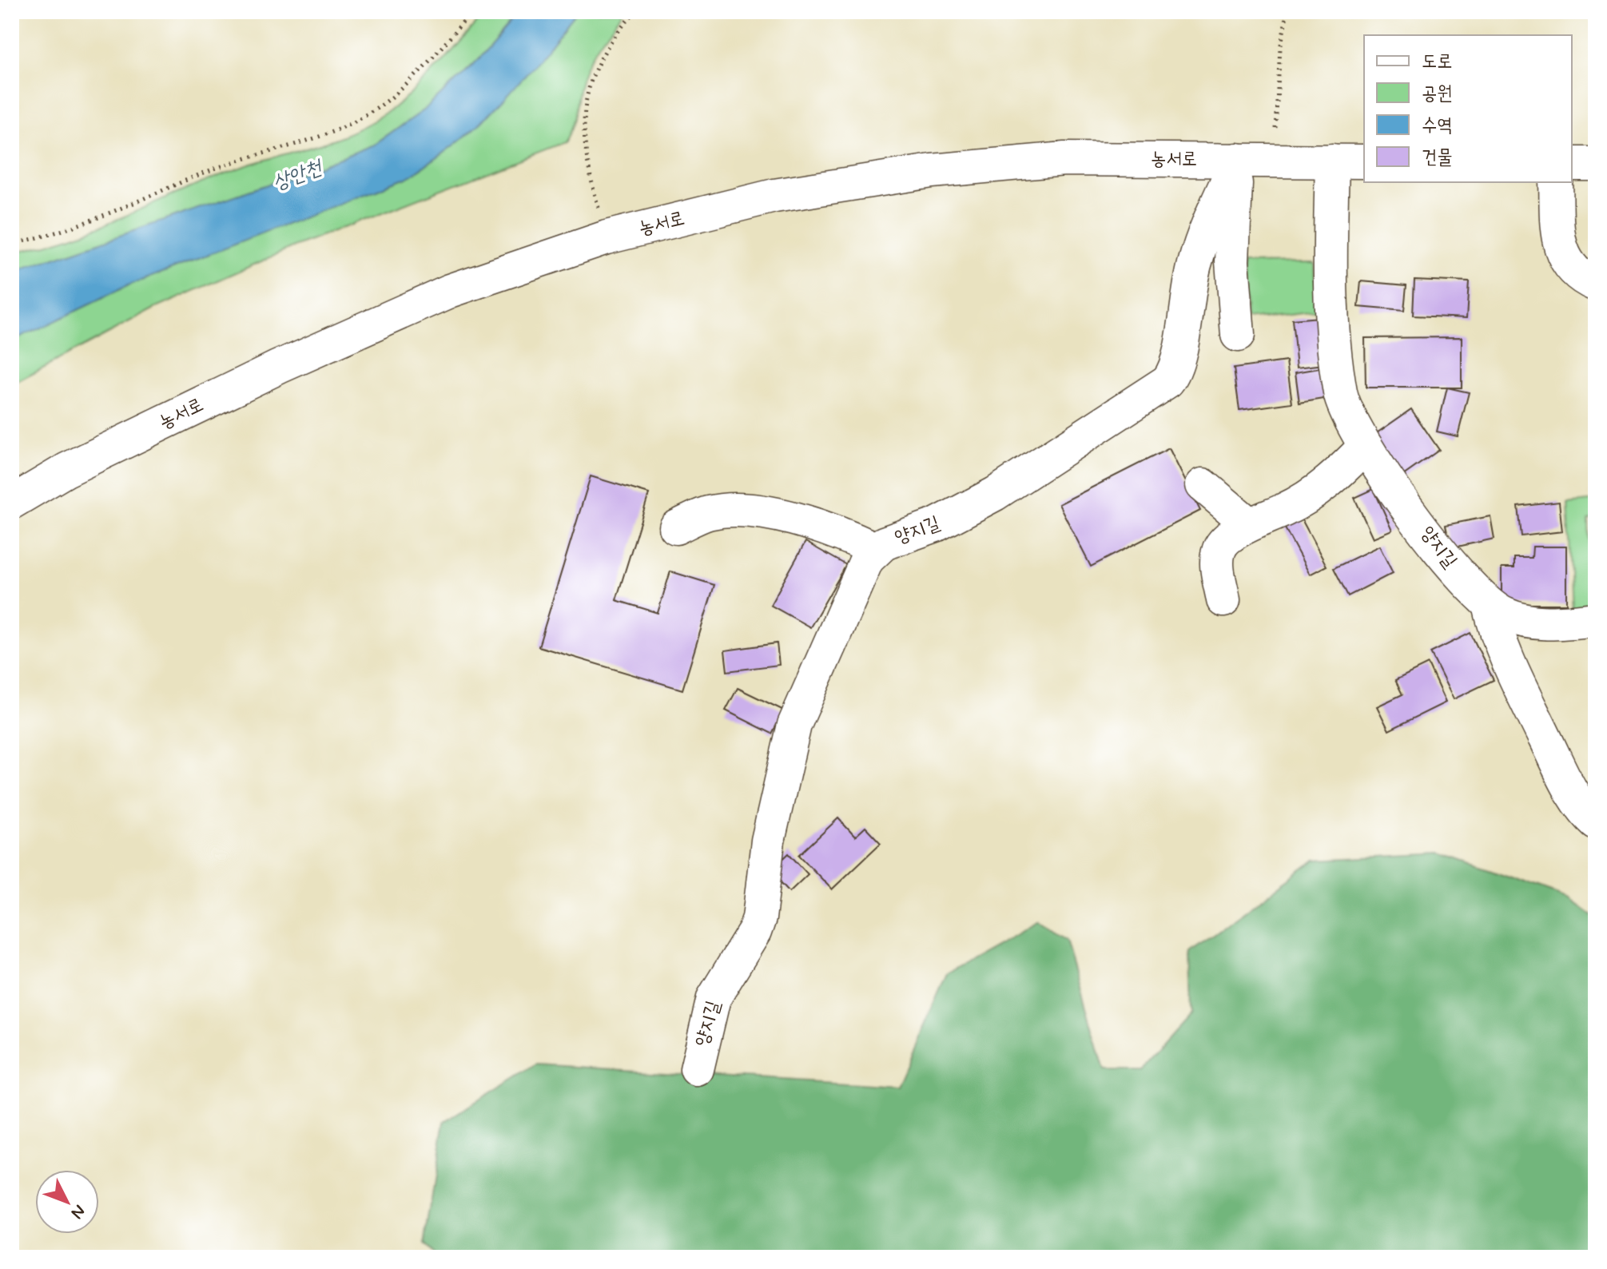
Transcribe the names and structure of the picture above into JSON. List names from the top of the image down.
{
  "streets": {
    "street": ["농서로", "양지길"]
  },
  "crossings": [
    ["농서로", "양지길"]
  ],
  "water": ["상안천"],
  "legend": [
    "도로",
    "공원",
    "수역",
    "건물"
  ],
  "north": "bottom right"
}
